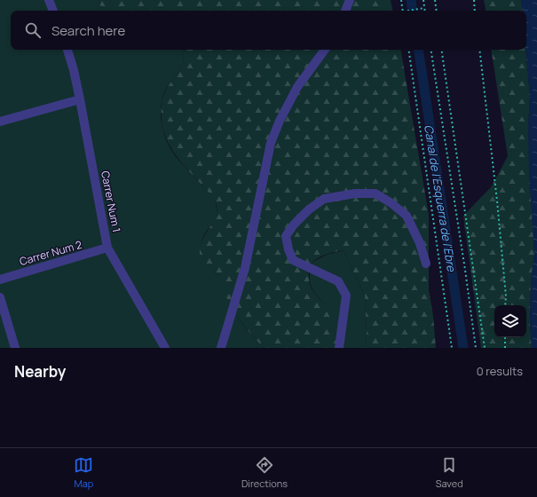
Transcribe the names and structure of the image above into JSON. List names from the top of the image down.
{
  "streets": {
    "lane": ["Carrer Num 1", "Carrer Num 2"]
  },
  "crossings": [
    ["Carrer Num 1", "Carrer Num 2"]
  ],
  "water": ["Canal de l'Esquerra de l'Ebre"],
  "page": {
    "search": "Search here",
    "heading": ["Nearby", "0 results"],
    "nav": ["Map", "Directions", "Saved"]
  }
}
